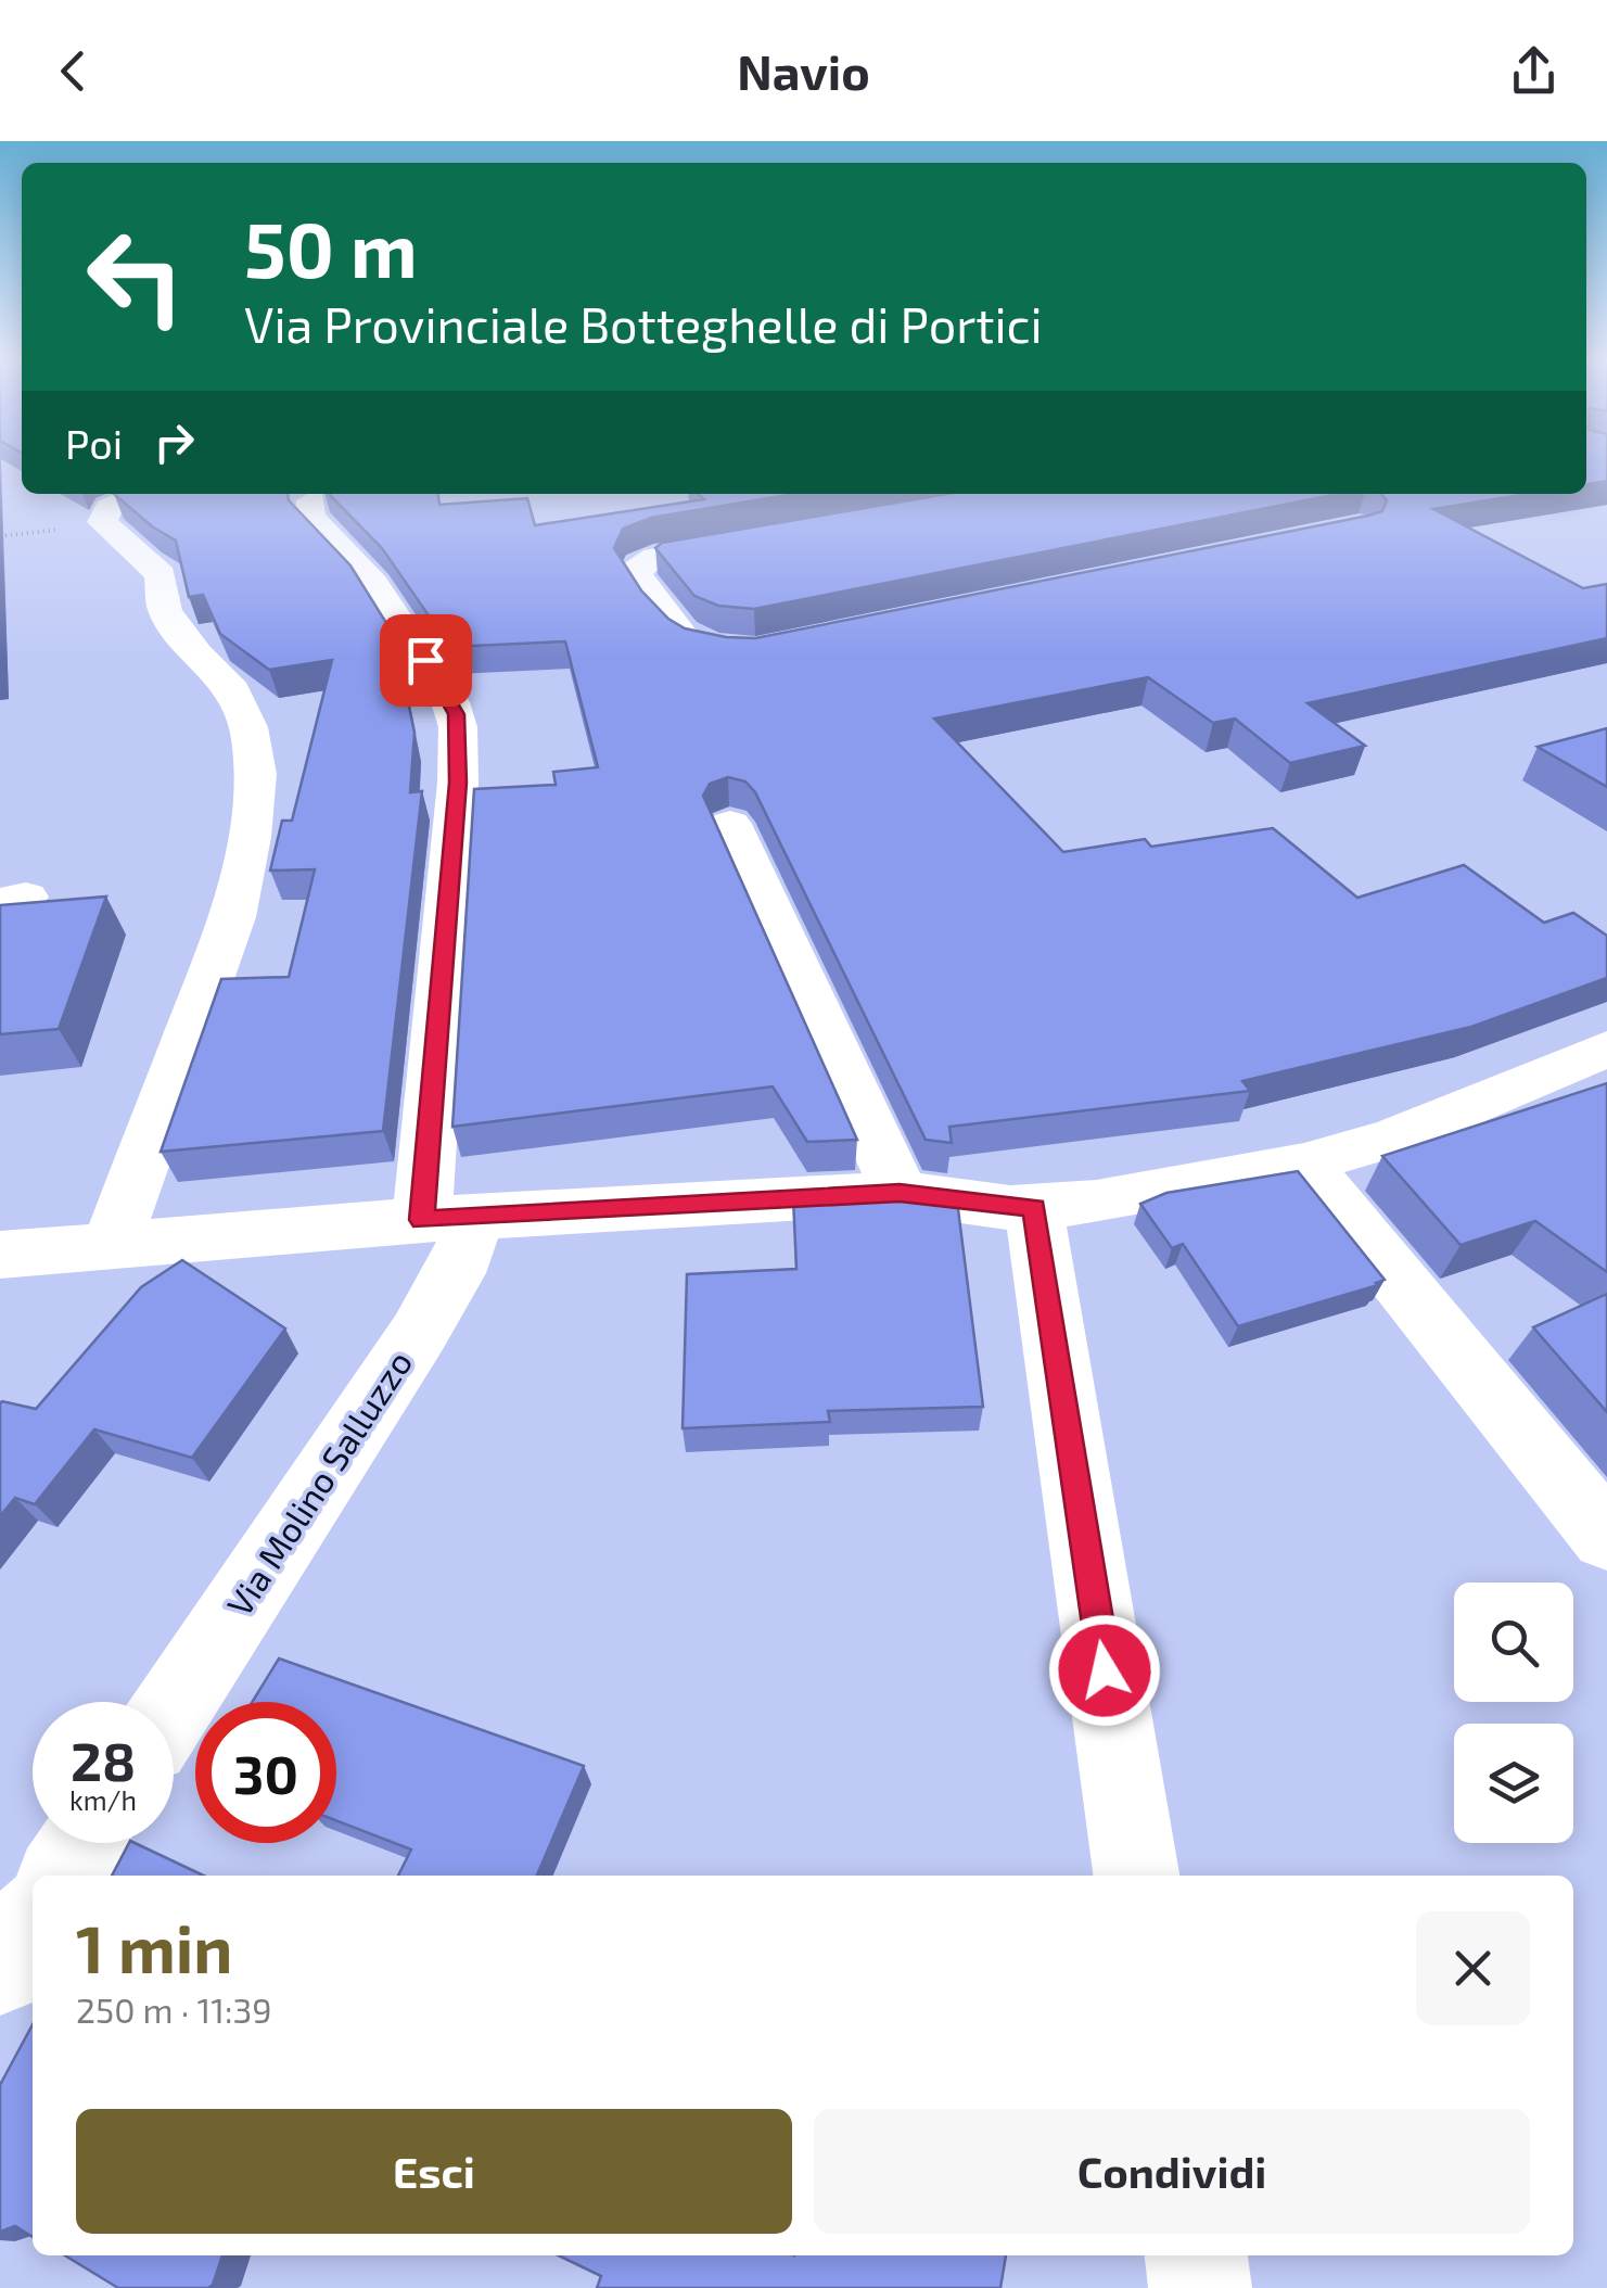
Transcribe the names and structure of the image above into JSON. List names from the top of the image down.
{
  "streets": {
    "street": ["Via Molino Salluzzo"]
  },
  "page": {
    "header": "Navio",
    "turn": ["50 m", "Via Provinciale Botteghelle di Portici"],
    "then": "Poi",
    "speed": "28 km/h",
    "limit": "30",
    "heading": ["1 min", "250 m · 11:39"],
    "buttons": ["Esci", "Condividi"]
  }
}
